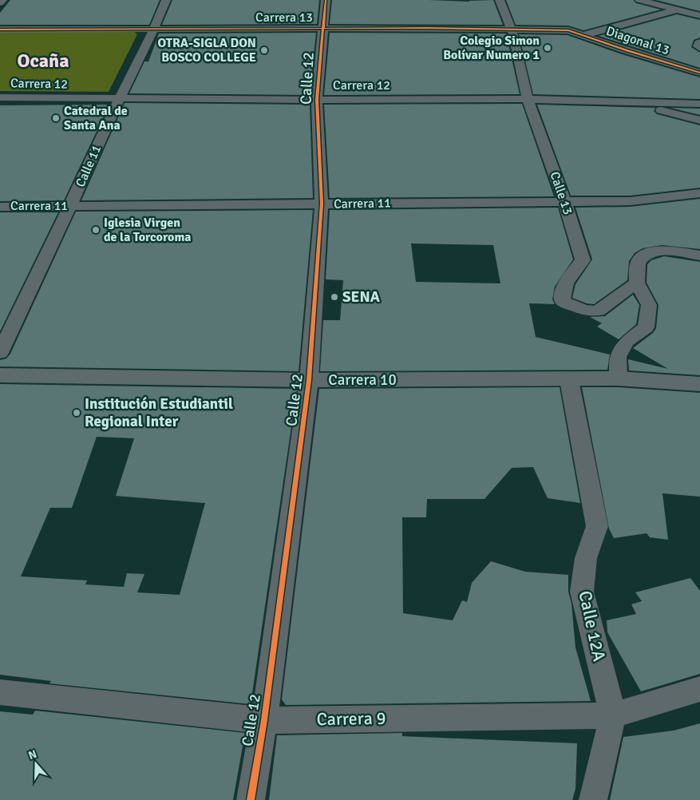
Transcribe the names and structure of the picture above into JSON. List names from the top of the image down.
{
  "streets": {
    "street": [
      "Carrera 13",
      "Diagonal 13",
      "Calle 12",
      "Carrera 12",
      "Calle 11",
      "Calle 13",
      "Carrera 11",
      "Carrera 10",
      "Calle 12A",
      "Carrera 9"
    ]
  },
  "crossings": [
    ["Carrera 13", "Diagonal 13"],
    ["Carrera 13", "Calle 12"],
    ["Carrera 13", "Calle 11"],
    ["Carrera 13", "Calle 13"],
    ["Calle 12", "Carrera 12"],
    ["Calle 12", "Carrera 11"],
    ["Calle 12", "Carrera 10"],
    ["Calle 12", "Carrera 9"],
    ["Carrera 12", "Calle 11"],
    ["Carrera 12", "Calle 13"],
    ["Calle 11", "Carrera 11"],
    ["Calle 13", "Carrera 11"],
    ["Carrera 10", "Calle 12A"],
    ["Calle 12A", "Carrera 9"]
  ],
  "districts": ["Ocaña"],
  "places": [
    "Colegio Simon Bolívar Numero 1",
    "OTRA-SIGLA DON BOSCO COLLEGE",
    "Catedral de Santa Ana",
    "Iglesia Virgen de la Torcoroma",
    "SENA",
    "Institución Estudiantil Regional Inter"
  ],
  "north": "top"
}
